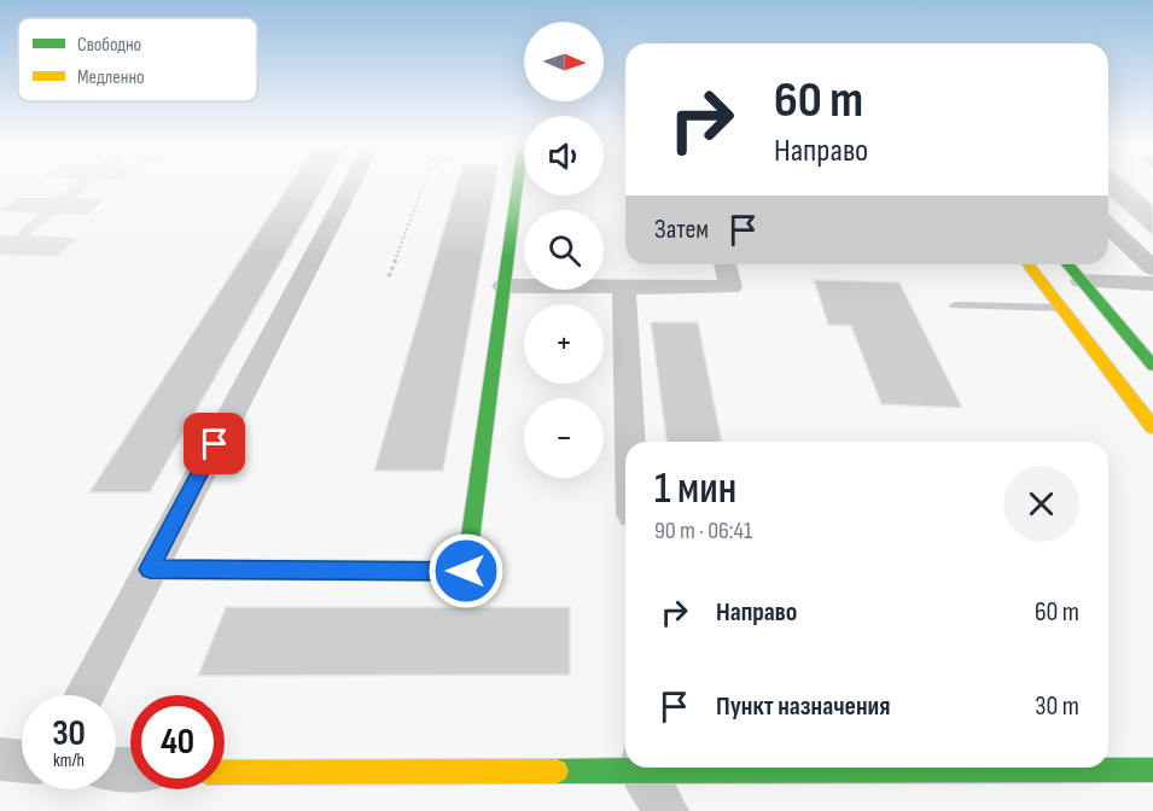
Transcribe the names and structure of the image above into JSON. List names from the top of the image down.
{
  "legend": ["Свободно", "Медленно"],
  "north": "right",
  "page": {
    "map_buttons": ["+", "−"],
    "turn": ["60 m", "Направо"],
    "then": "Затем",
    "heading": ["1 мин", "90 m · 06:41"],
    "list": [
      {
        "name": "Направо",
        "value": "60 m"
      },
      {
        "name": "Пункт назначения",
        "value": "30 m"
      }
    ],
    "speed": "30 km/h",
    "limit": "40"
  }
}
